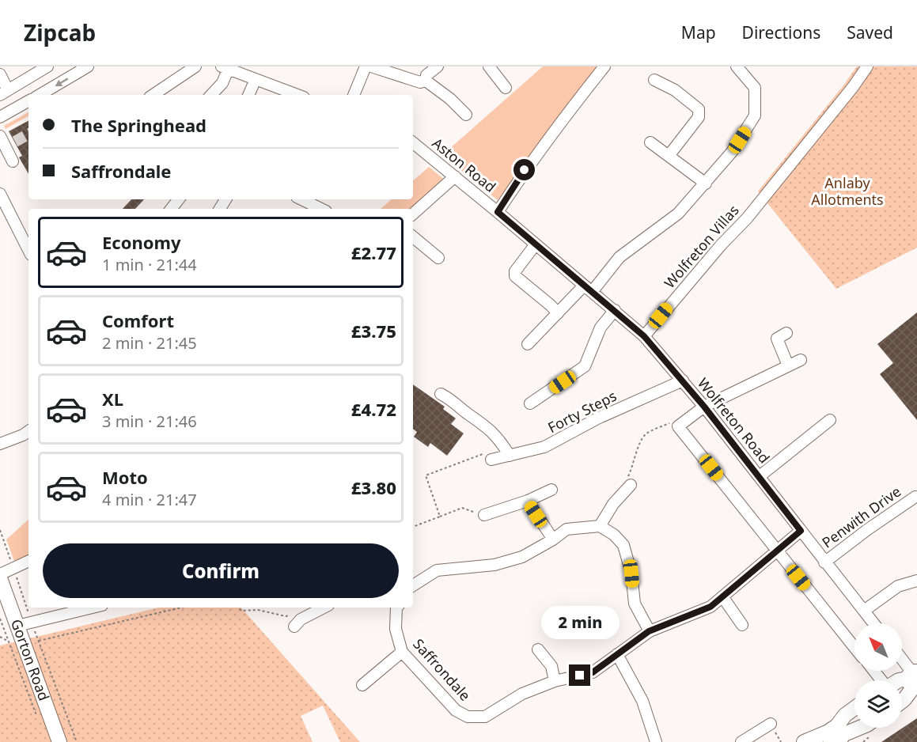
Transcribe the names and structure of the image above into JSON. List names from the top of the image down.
{
  "streets": {
    "main road": ["Gorton Road"],
    "street": [
      "Aston Road",
      "Wolfreton Villas",
      "Forty Steps",
      "Wolfreton Road",
      "Penwith Drive",
      "Saffrondale"
    ]
  },
  "crossings": [
    ["Aston Road", "Wolfreton Road"],
    ["Wolfreton Villas", "Wolfreton Road"],
    ["Forty Steps", "Wolfreton Road"],
    ["Wolfreton Road", "Penwith Drive"],
    ["Wolfreton Road", "Saffrondale"]
  ],
  "parks": ["Anlaby Allotments"],
  "north": "top left",
  "page": {
    "header": "Zipcab",
    "nav": ["Map", "Directions", "Saved"],
    "banner": ["The Springhead", "Saffrondale"],
    "list": [
      {
        "name": "Economy",
        "note": "1 min · 21:44",
        "value": "£2.77"
      },
      {
        "name": "Comfort",
        "note": "2 min · 21:45",
        "value": "£3.75"
      },
      {
        "name": "XL",
        "note": "3 min · 21:46",
        "value": "£4.72"
      },
      {
        "name": "Moto",
        "note": "4 min · 21:47",
        "value": "£3.80"
      }
    ],
    "buttons": "Confirm",
    "bubble": "2 min"
  }
}
